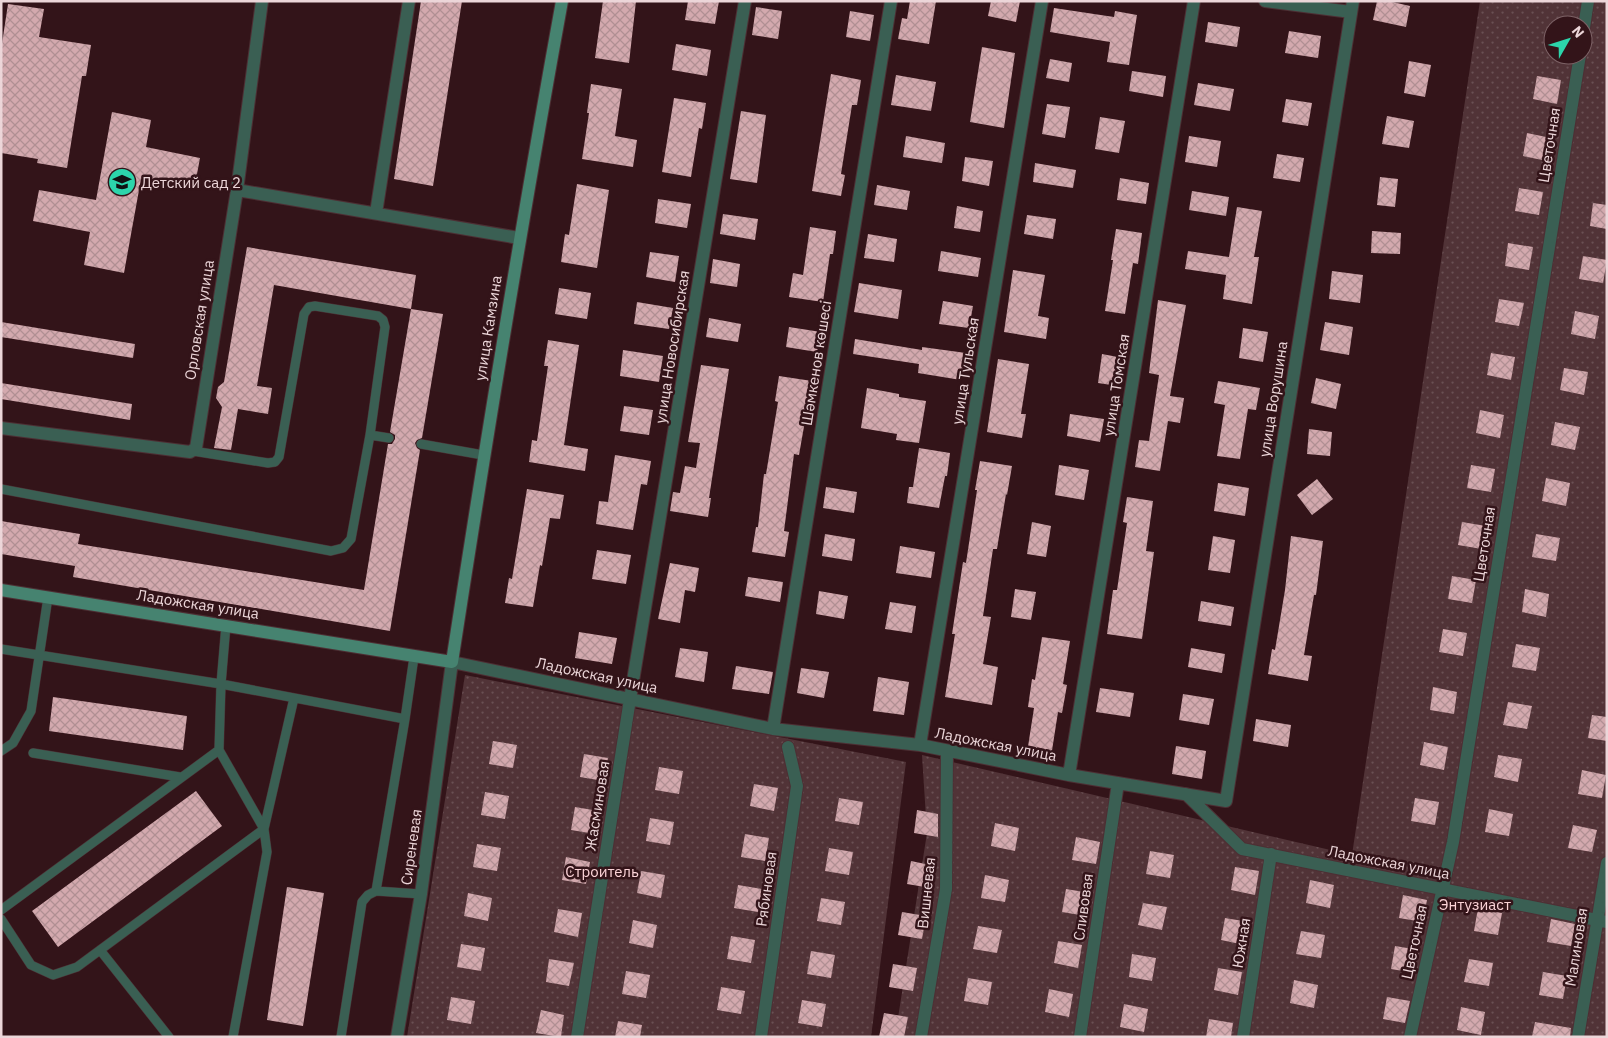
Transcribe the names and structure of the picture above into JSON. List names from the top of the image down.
{
  "streets": {
    "main road": ["улица Камзина", "Ладожская улица"],
    "street": [
      "Цветочная",
      "Орловская улица",
      "улица Новосибирская",
      "Шәмкенов көшесі",
      "улица Тульская",
      "улица Томская",
      "улица Ворушина",
      "Жасминовая",
      "Сиреневая",
      "Рябиновая",
      "Вишневая",
      "Сливовая",
      "Южная",
      "Малиновая"
    ]
  },
  "crossings": [
    ["Цветочная", "Ладожская улица"],
    ["улица Камзина", "Ладожская улица"],
    ["улица Камзина", "Сиреневая"],
    ["улица Новосибирская", "Ладожская улица"],
    ["улица Новосибирская", "Жасминовая"],
    ["Шәмкенов көшесі", "Ладожская улица"],
    ["улица Тульская", "Ладожская улица"],
    ["улица Томская", "Ладожская улица"],
    ["улица Ворушина", "Ладожская улица"],
    ["Ладожская улица", "Жасминовая"],
    ["Ладожская улица", "Сиреневая"],
    ["Ладожская улица", "Вишневая"],
    ["Ладожская улица", "Сливовая"],
    ["Ладожская улица", "Южная"],
    ["Ладожская улица", "Малиновая"]
  ],
  "parks": ["Строитель", "Энтузиаст"],
  "places": {
    "school or university": ["Детский сад 2"]
  },
  "north": "top right"
}
